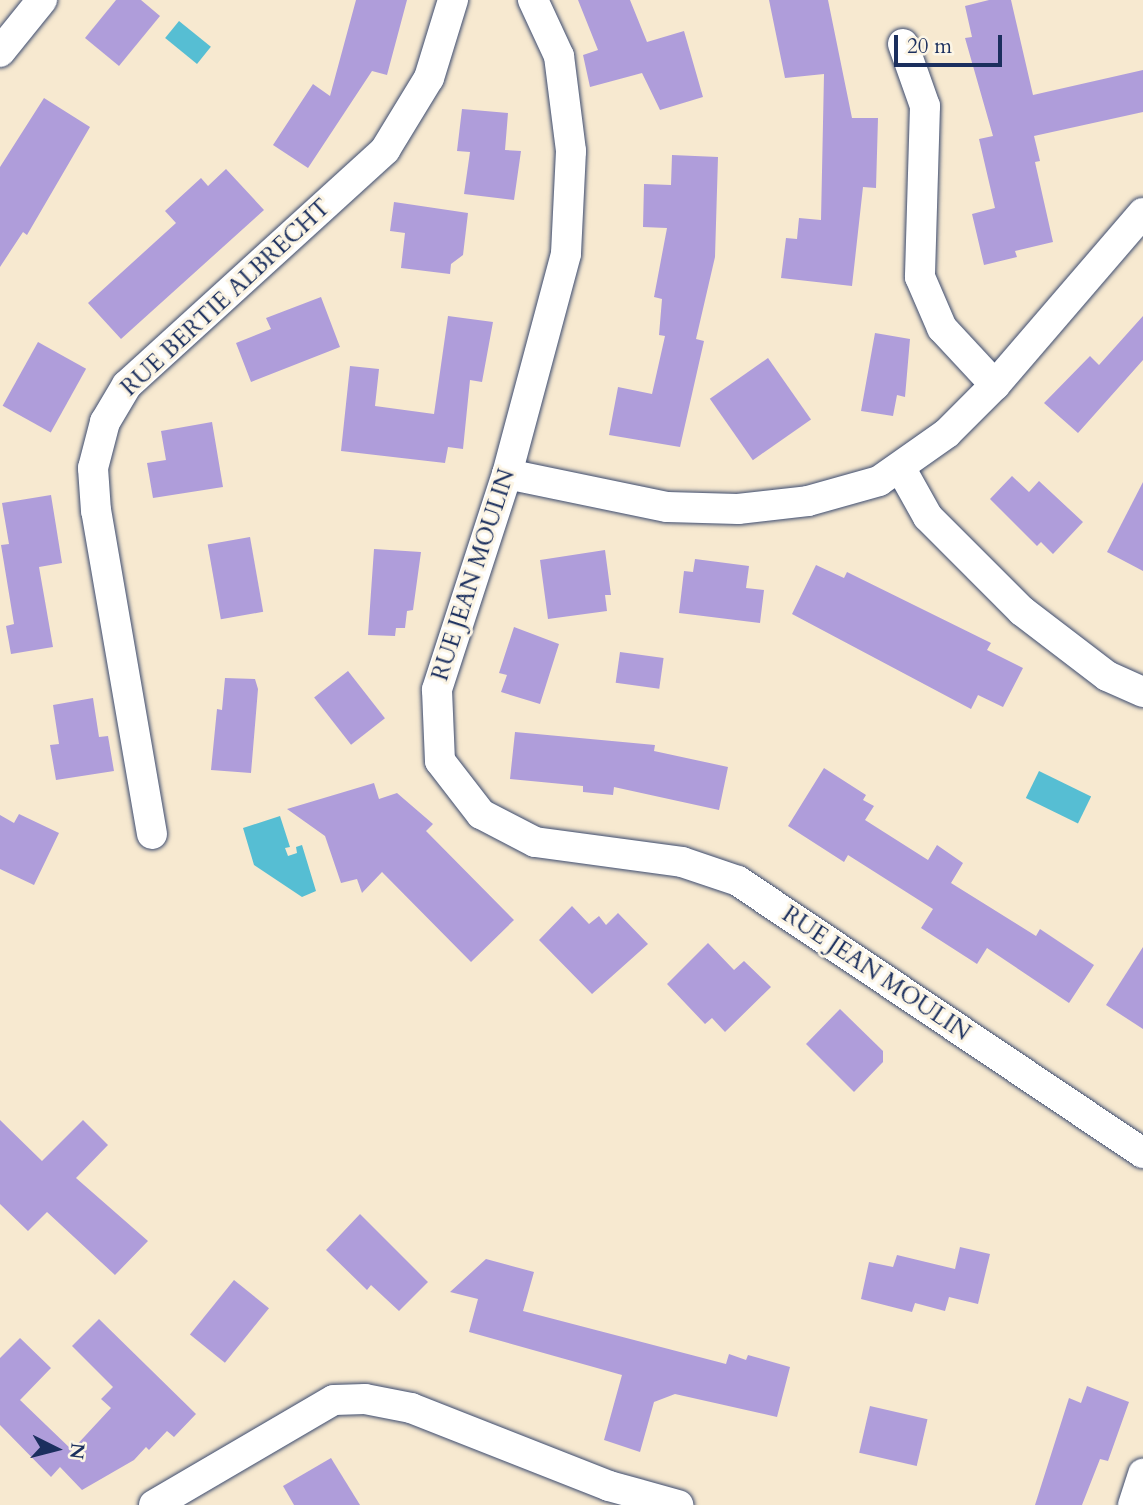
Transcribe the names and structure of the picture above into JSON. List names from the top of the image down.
{
  "streets": {
    "street": ["RUE BERTIE ALBRECHT", "RUE JEAN MOULIN"]
  },
  "scale_bar": "20 m",
  "north": "right"
}
